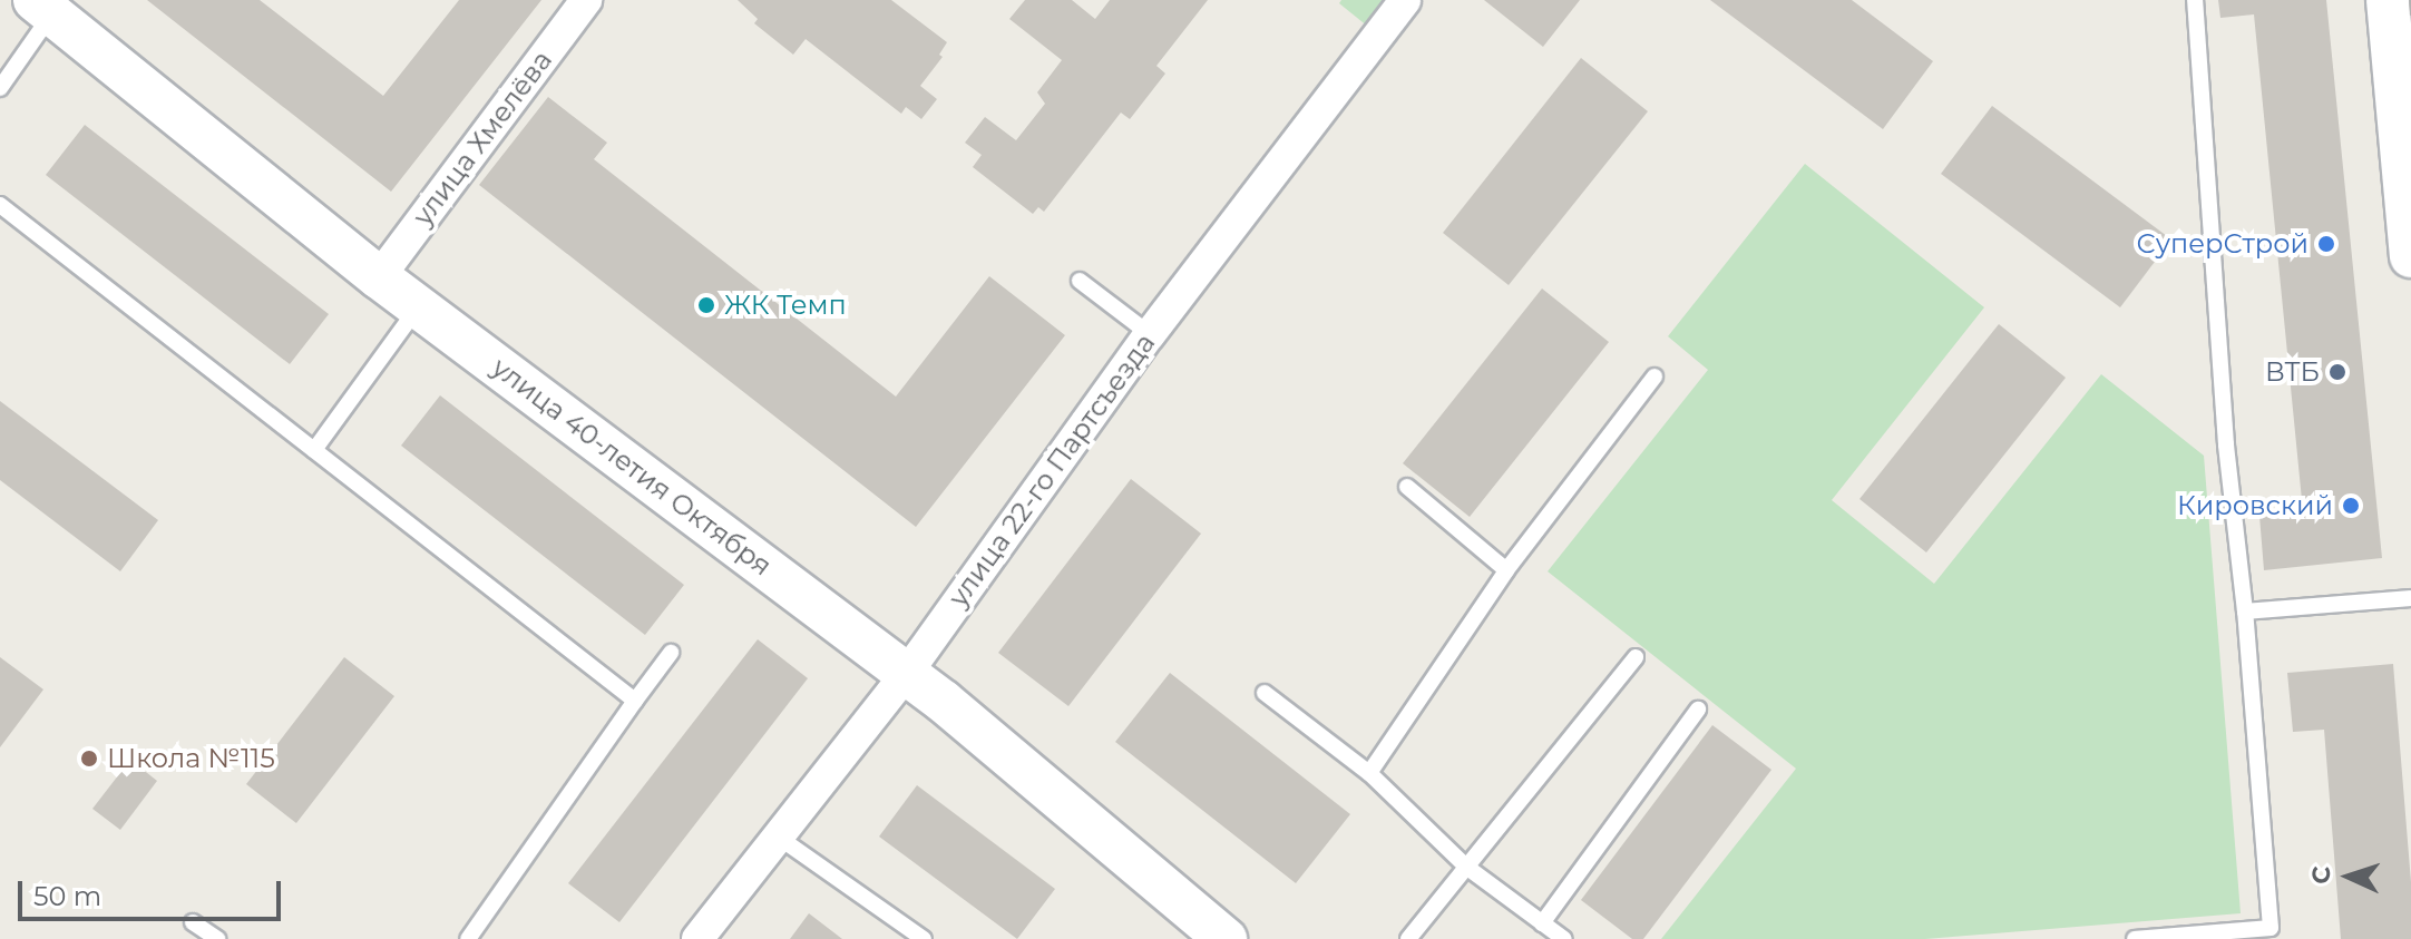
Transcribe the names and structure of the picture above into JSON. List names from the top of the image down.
{
  "streets": {
    "main road": ["улица 40-летия Октября"],
    "street": ["улица Хмелёва", "улица 22-го Партсъезда"]
  },
  "crossings": [
    ["улица Хмелёва", "улица 40-летия Октября"],
    ["улица 40-летия Октября", "улица 22-го Партсъезда"]
  ],
  "places": [
    "СуперСтрой",
    "ЖК Темп",
    "ВТБ",
    "Кировский",
    "Школа №115"
  ],
  "scale_bar": "50 m",
  "north": "left"
}
